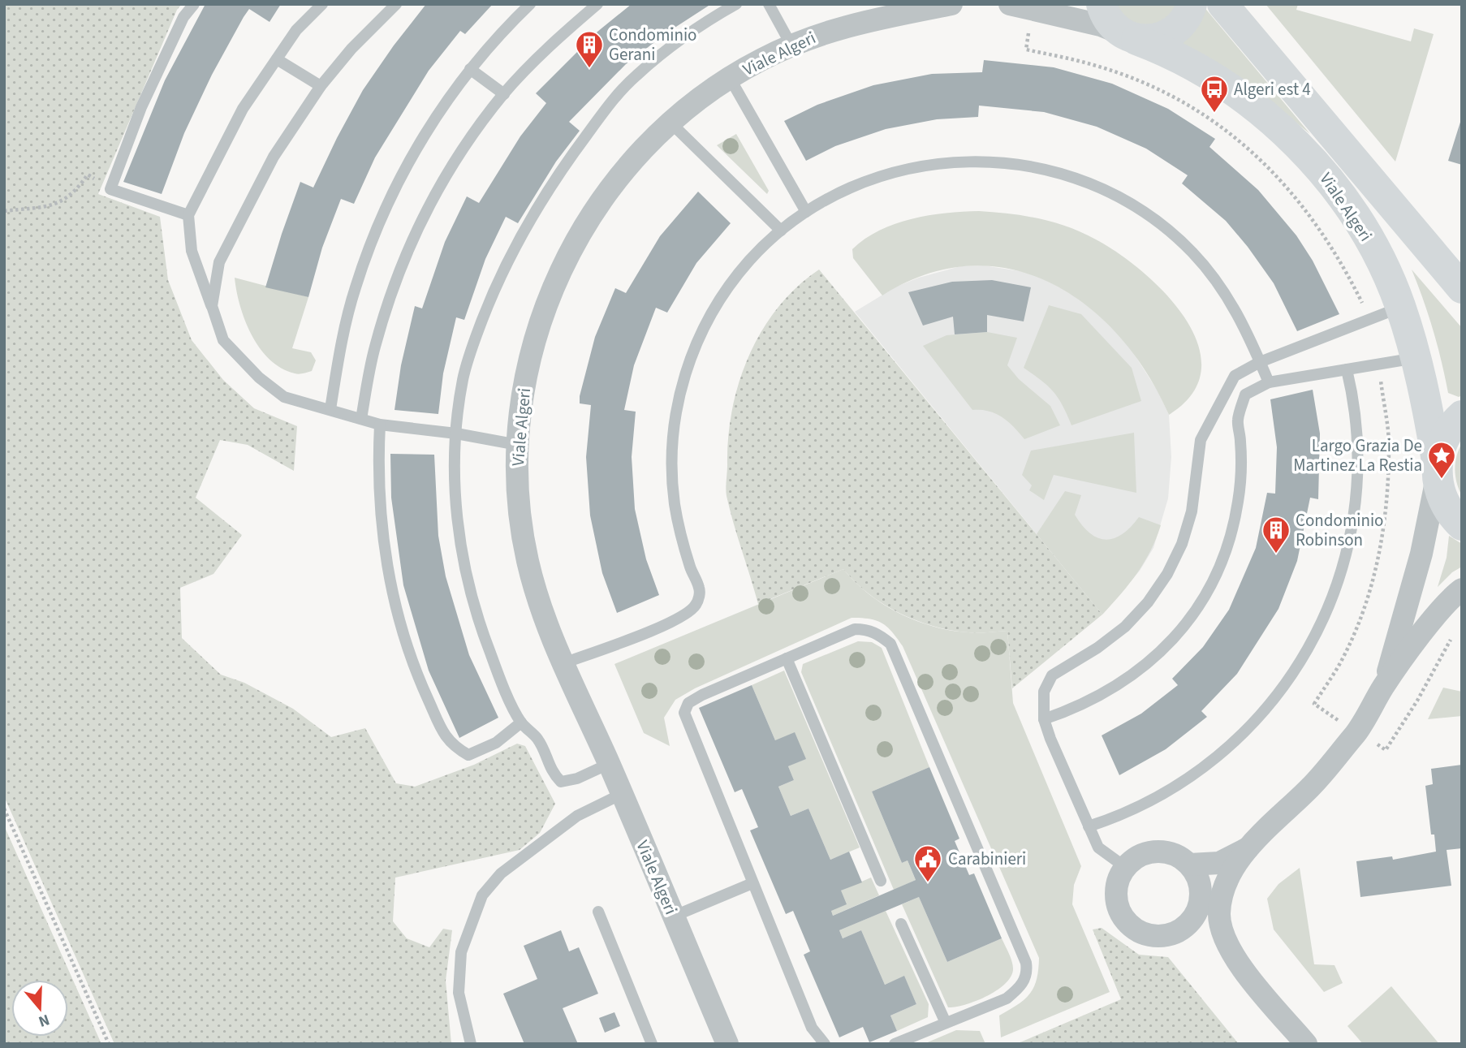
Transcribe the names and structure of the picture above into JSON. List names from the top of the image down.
{
  "streets": {
    "street": ["Viale Algeri"]
  },
  "places": {
    "building": ["Condominio Gerani", "Condominio Robinson"],
    "bus stop": ["Algeri est 4"],
    "place": ["Largo Grazia De Martinez La Restia"],
    "public building": ["Carabinieri"]
  },
  "north": "bottom"
}
